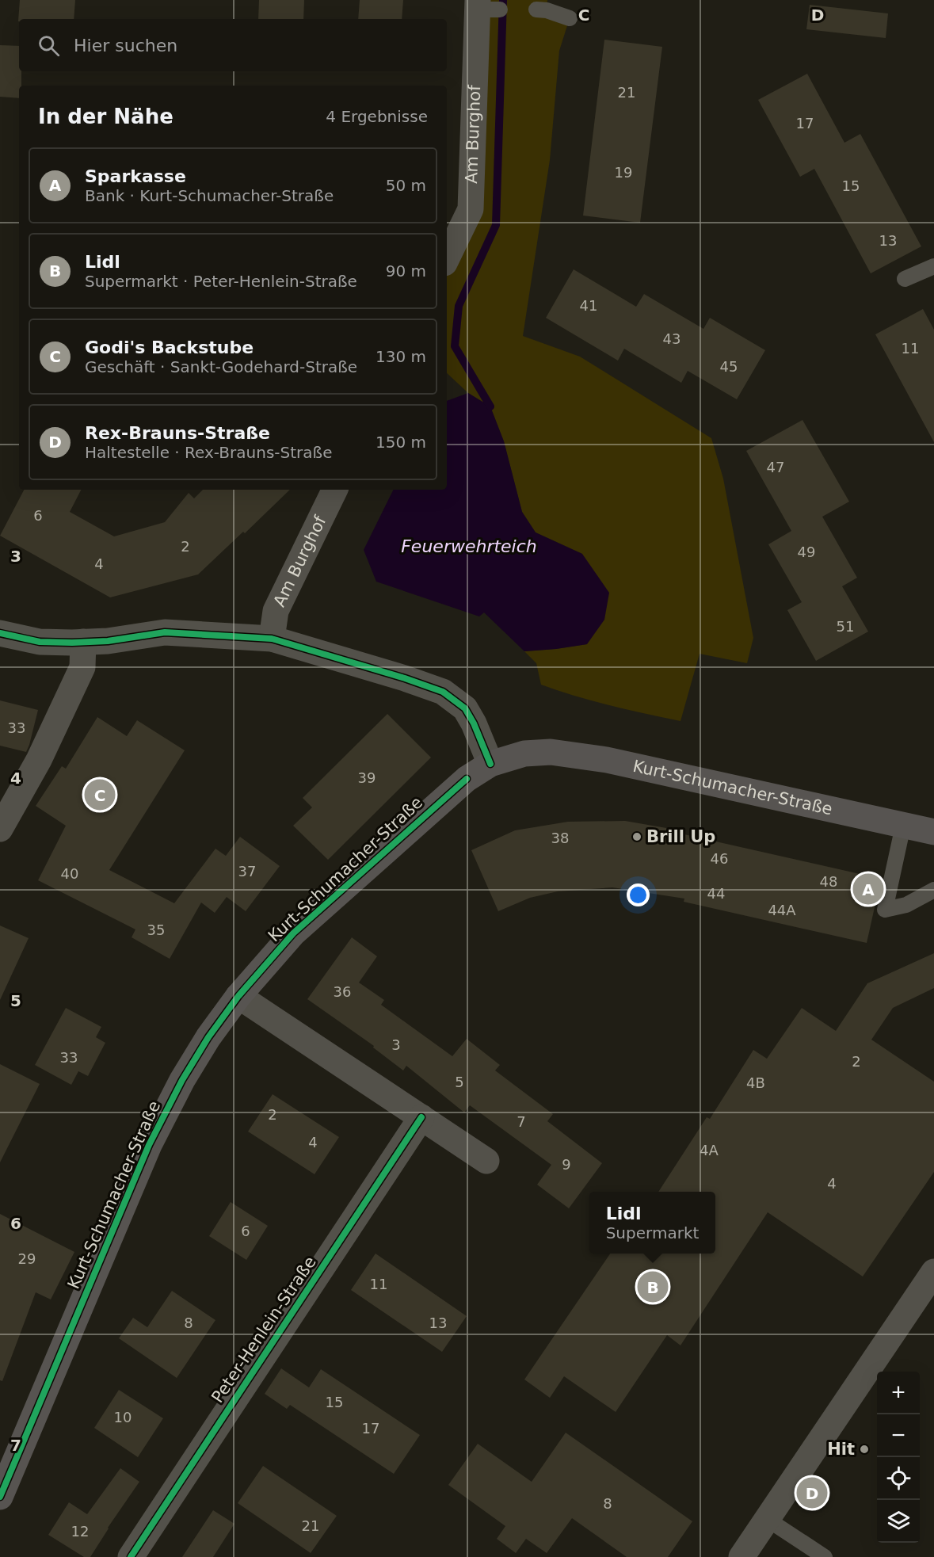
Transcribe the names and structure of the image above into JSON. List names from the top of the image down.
{
  "streets": {
    "main road": ["Kurt-Schumacher-Straße"],
    "street": ["Am Burghof", "Peter-Henlein-Straße"]
  },
  "water": ["Feuerwehrteich"],
  "places": ["Brill Up", "Hit"],
  "house_numbers": [
    "21",
    "17",
    "19",
    "15",
    "13",
    "41",
    "43",
    "11",
    "45",
    "47",
    "6",
    "2",
    "49",
    "4",
    "51",
    "33",
    "39",
    "38",
    "46",
    "37",
    "40",
    "48",
    "44",
    "44A",
    "35",
    "36",
    "3",
    "33",
    "2",
    "5",
    "4B",
    "2",
    "7",
    "4",
    "4A",
    "9",
    "4",
    "6",
    "29",
    "11",
    "8",
    "13",
    "15",
    "10",
    "17",
    "8",
    "21",
    "12"
  ],
  "page": {
    "search": "Hier suchen",
    "heading": ["In der Nähe", "4 Ergebnisse"],
    "list": [
      {
        "mark": "A",
        "name": "Sparkasse",
        "note": "Bank · Kurt-Schumacher-Straße",
        "value": "50 m"
      },
      {
        "mark": "B",
        "name": "Lidl",
        "note": "Supermarkt · Peter-Henlein-Straße",
        "value": "90 m"
      },
      {
        "mark": "C",
        "name": "Godi's Backstube",
        "note": "Geschäft · Sankt-Godehard-Straße",
        "value": "130 m"
      },
      {
        "mark": "D",
        "name": "Rex-Brauns-Straße",
        "note": "Haltestelle · Rex-Brauns-Straße",
        "value": "150 m"
      }
    ],
    "pins": [
      "C",
      "A",
      "B",
      "D"
    ],
    "popup": ["Lidl", "Supermarkt"],
    "map_buttons": ["+", "−"]
  },
  "grid": {
    "columns": ["C", "D"],
    "rows": [
      "3",
      "4",
      "5",
      "6",
      "7"
    ]
  }
}
